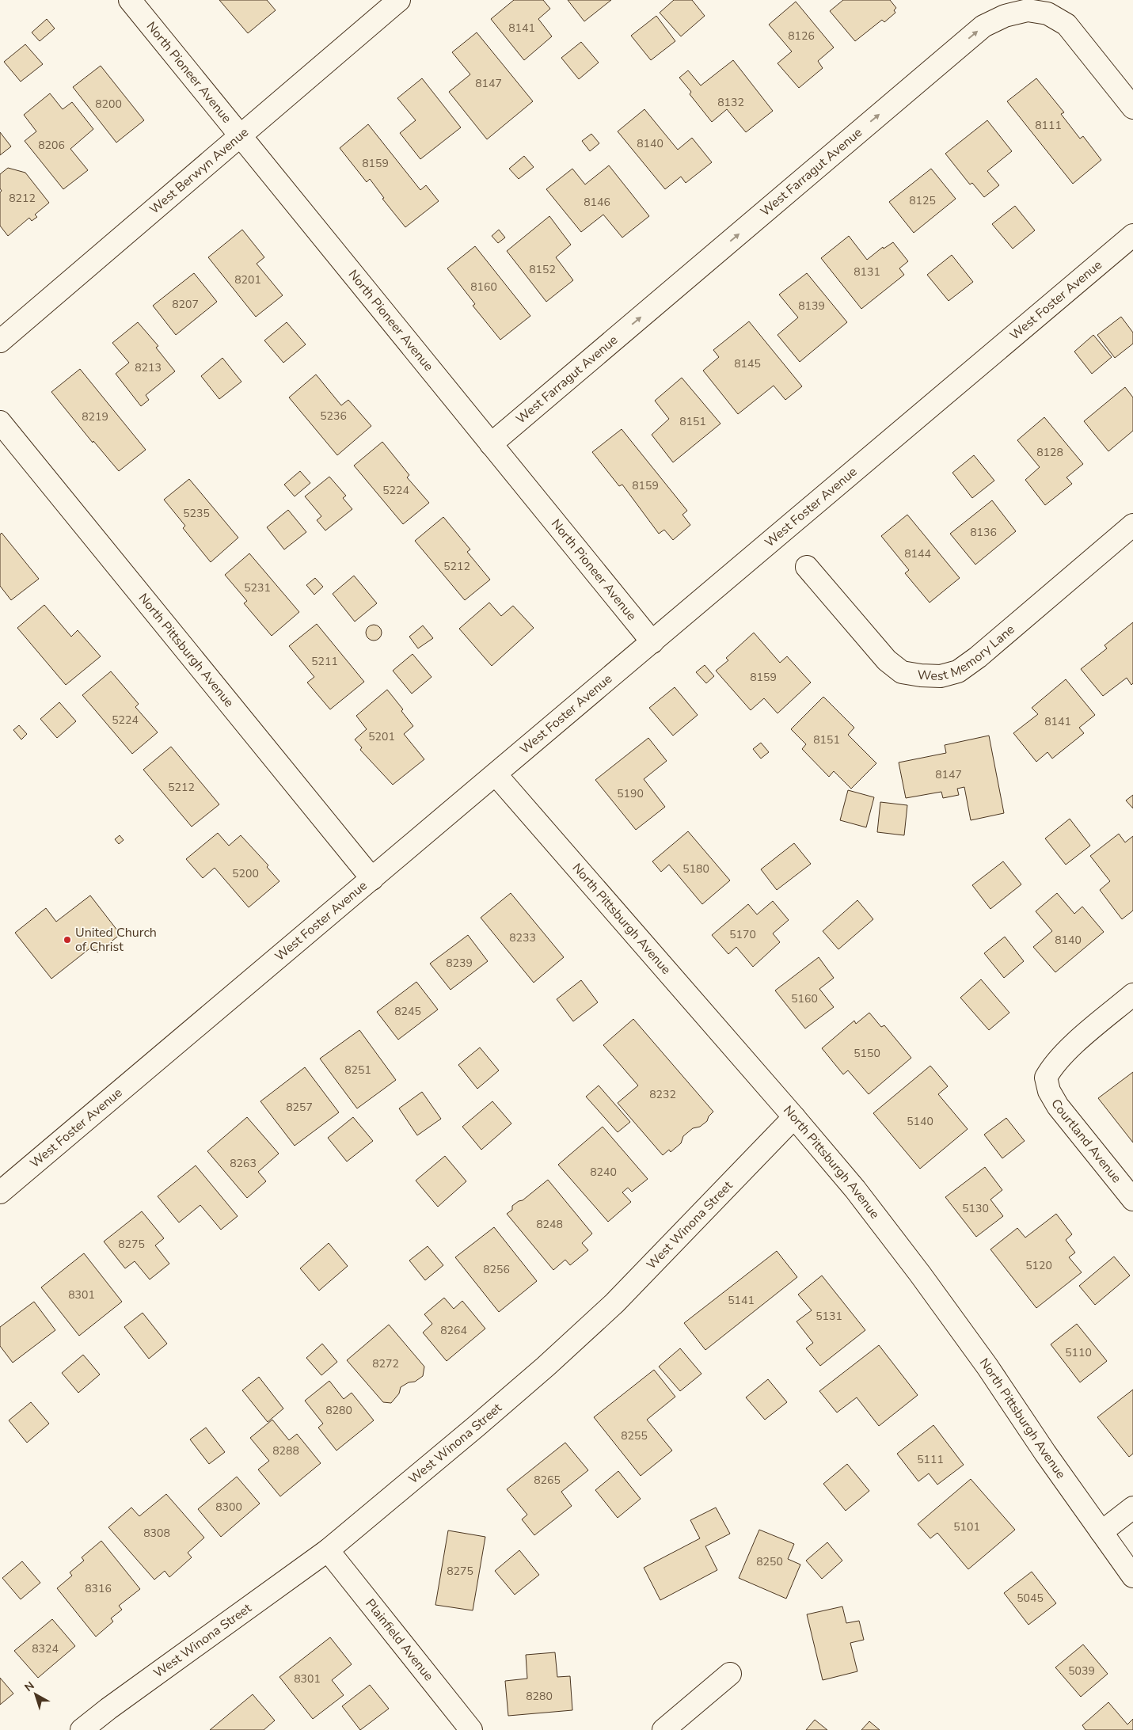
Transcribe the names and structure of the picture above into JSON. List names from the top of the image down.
{
  "streets": {
    "street": [
      "North Pioneer Avenue",
      "West Berwyn Avenue",
      "West Farragut Avenue",
      "West Foster Avenue",
      "West Memory Lane",
      "North Pittsburgh Avenue",
      "Courtland Avenue",
      "West Winona Street",
      "Plainfield Avenue"
    ]
  },
  "crossings": [
    ["North Pioneer Avenue", "West Berwyn Avenue"],
    ["North Pioneer Avenue", "West Farragut Avenue"],
    ["North Pioneer Avenue", "West Foster Avenue"],
    ["West Foster Avenue", "North Pittsburgh Avenue"],
    ["North Pittsburgh Avenue", "West Winona Street"],
    ["West Winona Street", "Plainfield Avenue"]
  ],
  "one_way": ["West Farragut Avenue"],
  "places": ["United Church of Christ"],
  "house_numbers": [
    "8141",
    "8126",
    "8147",
    "8132",
    "8200",
    "8111",
    "8140",
    "8206",
    "8159",
    "8212",
    "8125",
    "8146",
    "8152",
    "8131",
    "8201",
    "8160",
    "8207",
    "8139",
    "8145",
    "8213",
    "5236",
    "8219",
    "8151",
    "8128",
    "8159",
    "5224",
    "5235",
    "8136",
    "8144",
    "5212",
    "5231",
    "5211",
    "8159",
    "5224",
    "8141",
    "5201",
    "8151",
    "8147",
    "5212",
    "5190",
    "5180",
    "5200",
    "5170",
    "8233",
    "8140",
    "8239",
    "5160",
    "8245",
    "5150",
    "8251",
    "8232",
    "8257",
    "5140",
    "8263",
    "8240",
    "5130",
    "8248",
    "8275",
    "5120",
    "8256",
    "8301",
    "5141",
    "5131",
    "8264",
    "5110",
    "8272",
    "8280",
    "8255",
    "8288",
    "5111",
    "8265",
    "8300",
    "5101",
    "8308",
    "8250",
    "8275",
    "8316",
    "5045",
    "8324",
    "5039",
    "8301",
    "8280"
  ],
  "north": "top left"
}
